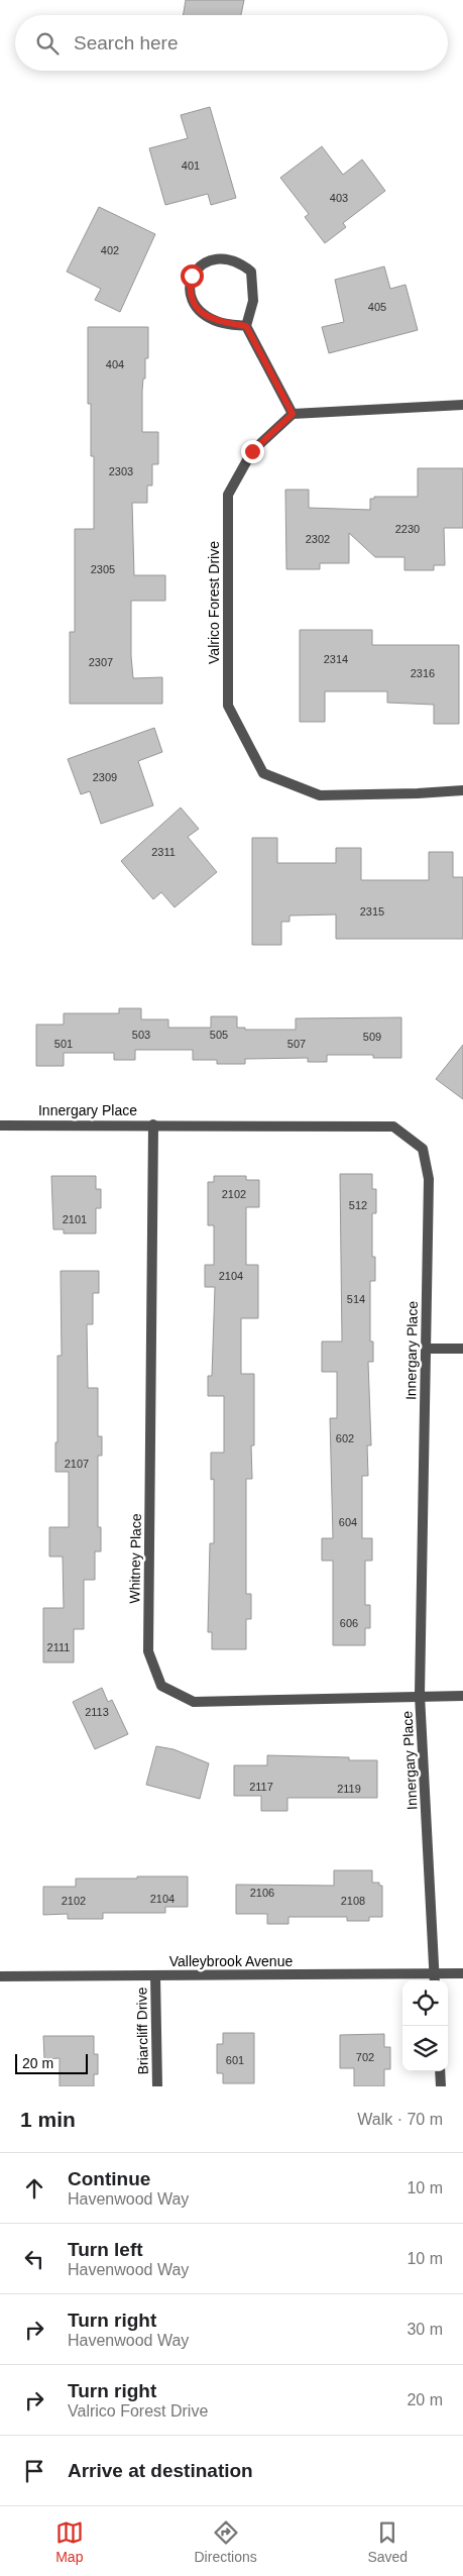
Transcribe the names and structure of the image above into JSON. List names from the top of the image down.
{
  "streets": {
    "street": [
      "Valrico Forest Drive",
      "Innergary Place",
      "Whitney Place",
      "Valleybrook Avenue",
      "Briarcliff Drive"
    ]
  },
  "crossings": [
    ["Innergary Place", "Whitney Place"],
    ["Innergary Place", "Valleybrook Avenue"],
    ["Valleybrook Avenue", "Briarcliff Drive"]
  ],
  "house_numbers": [
    "401",
    "403",
    "402",
    "405",
    "404",
    "2303",
    "2230",
    "2302",
    "2305",
    "2314",
    "2307",
    "2316",
    "2309",
    "2311",
    "2315",
    "503",
    "505",
    "509",
    "501",
    "507",
    "2102",
    "512",
    "2101",
    "2104",
    "514",
    "602",
    "2107",
    "604",
    "606",
    "2111",
    "2113",
    "2117",
    "2119",
    "2106",
    "2104",
    "2102",
    "2108",
    "702",
    "601"
  ],
  "scale_bar": "20 m",
  "page": {
    "search": "Search here",
    "scale": "20 m",
    "heading": ["1 min", "Walk · 70 m"],
    "list": [
      ["Continue", "Havenwood Way", "10 m"],
      ["Turn left", "Havenwood Way", "10 m"],
      ["Turn right", "Havenwood Way", "30 m"],
      ["Turn right", "Valrico Forest Drive", "20 m"],
      "Arrive at destination"
    ],
    "nav": ["Map", "Directions", "Saved"]
  }
}
